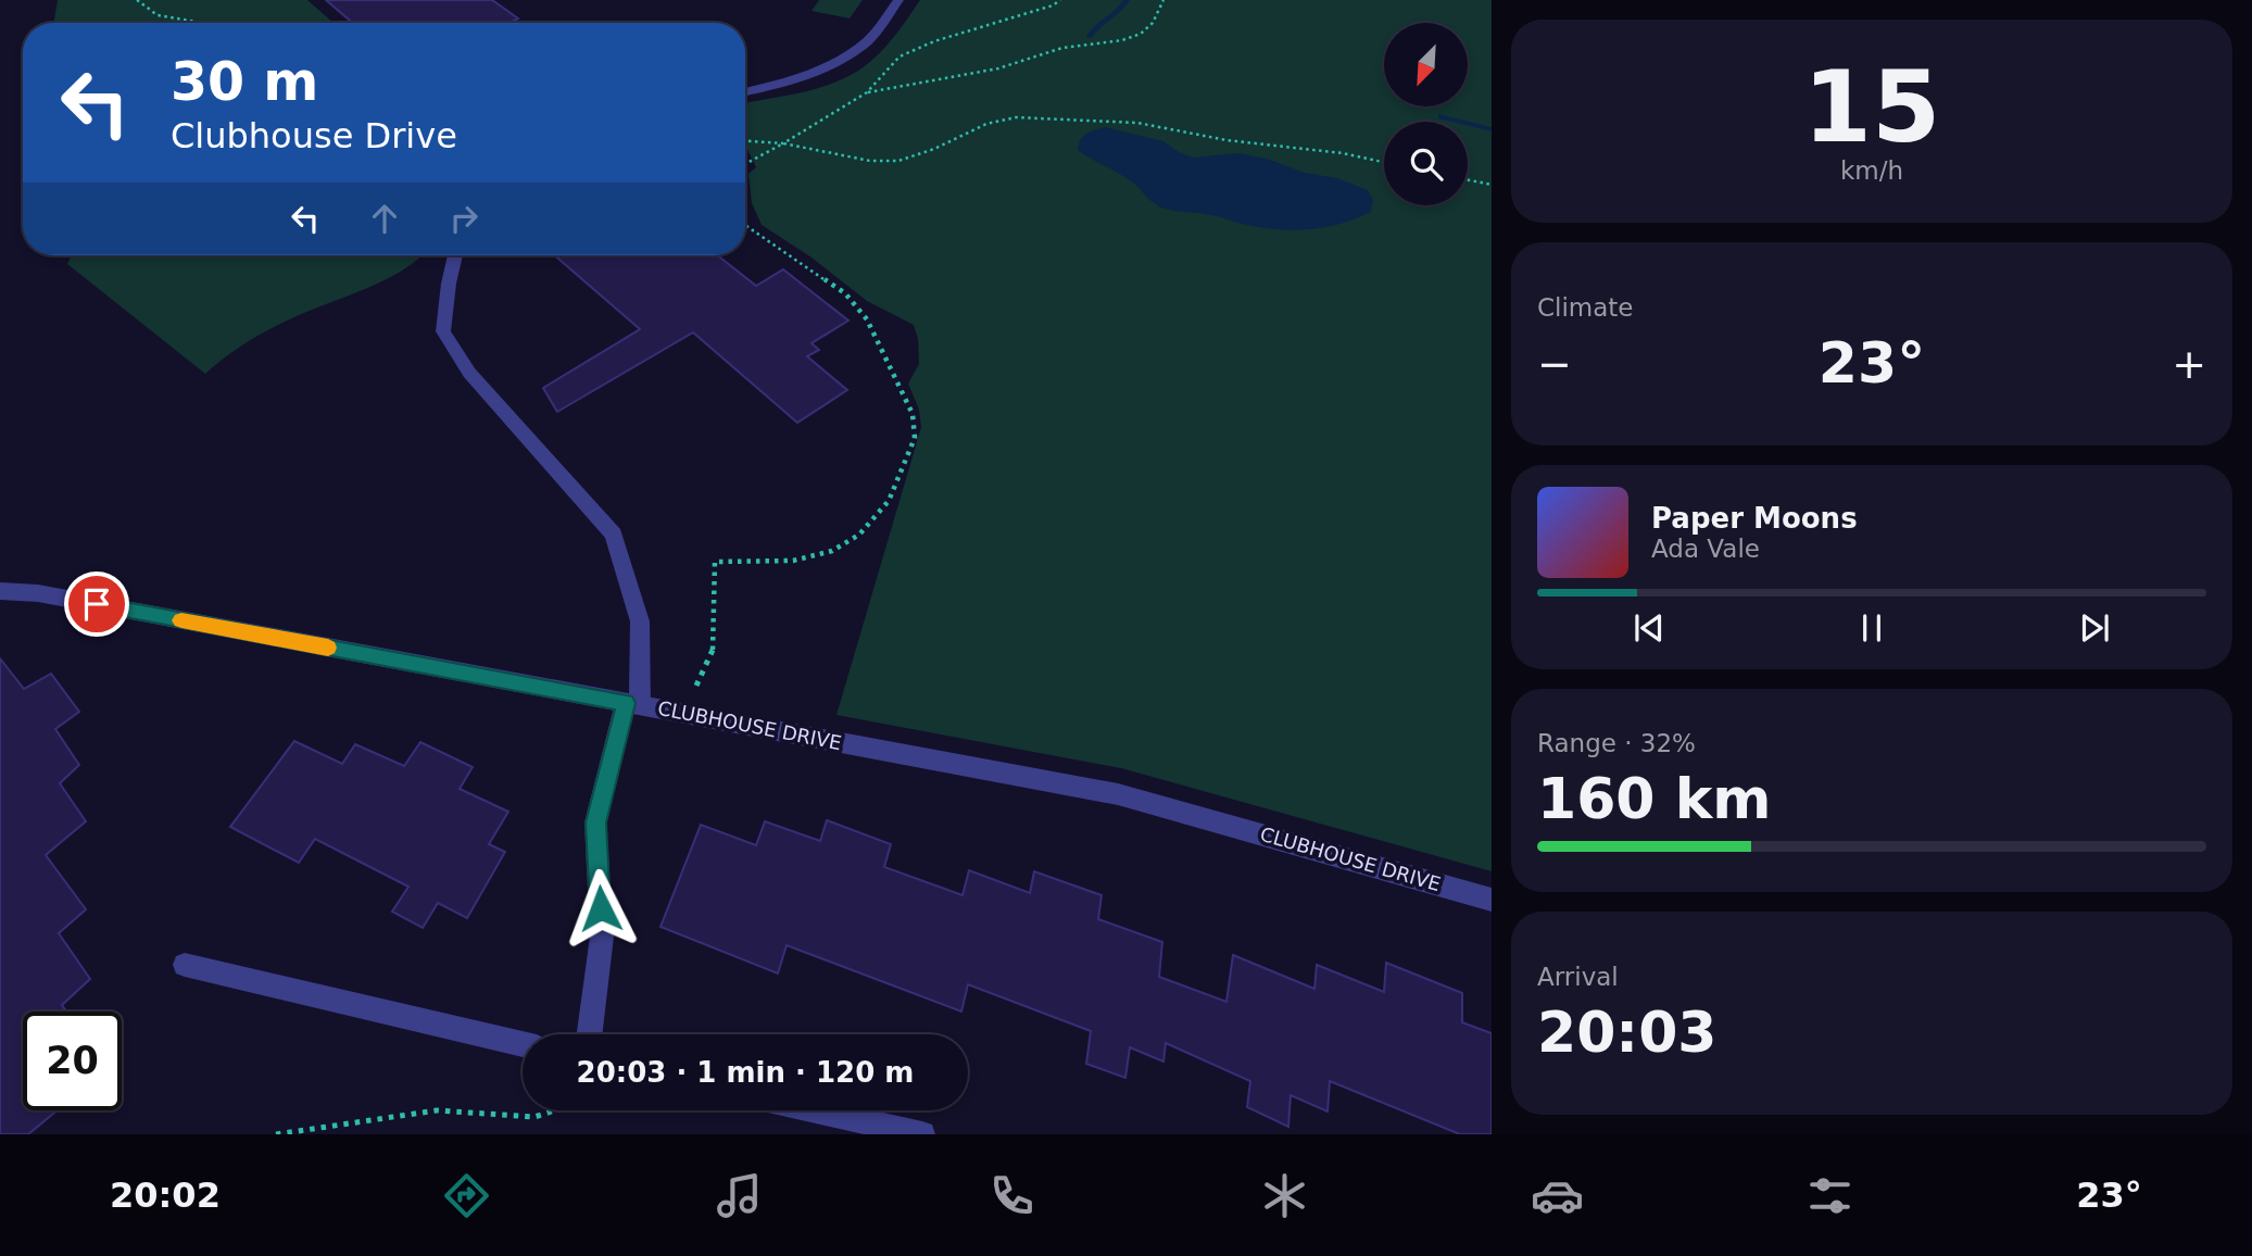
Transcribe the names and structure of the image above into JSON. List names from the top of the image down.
{
  "streets": {
    "street": ["CLUBHOUSE DRIVE"]
  },
  "north": "bottom left",
  "page": {
    "tile": [
      ["15", "km/h"],
      "Climate",
      ["Range · 32%", "160 km"],
      ["Arrival", "20:03"]
    ],
    "turn": ["30 m", "Clubhouse Drive"],
    "heat": ["−", "23°", "+"],
    "song": ["Paper Moons", "Ada Vale"],
    "limit": "20",
    "trip": "20:03 · 1 min · 120 m",
    "tabs": ["20:02", "23°"]
  }
}
